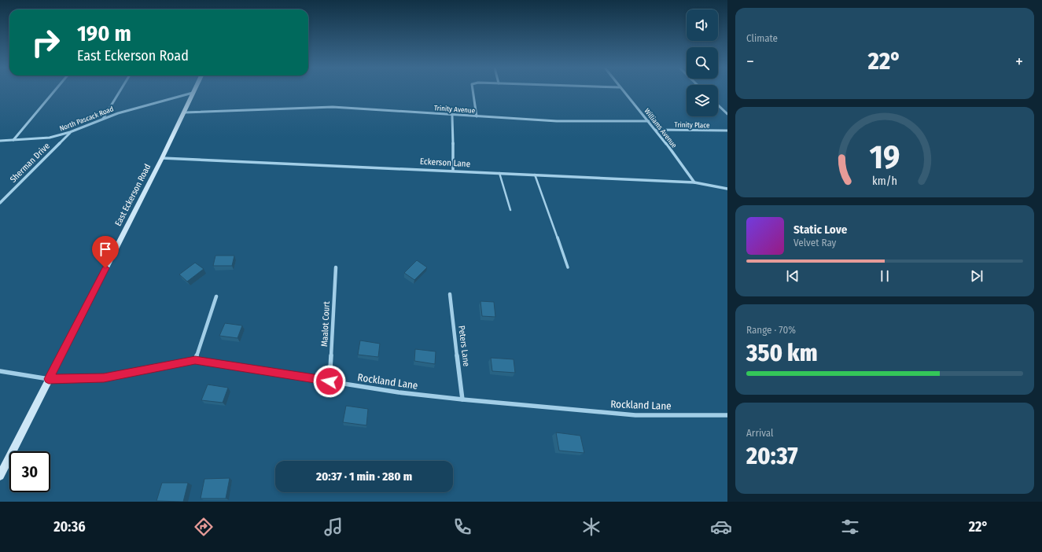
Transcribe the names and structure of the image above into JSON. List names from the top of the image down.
{
  "streets": {
    "street": [
      "Trinity Avenue",
      "North Pascack Road",
      "Trinity Place",
      "Williams Avenue",
      "Sherman Drive",
      "Eckerson Lane",
      "East Eckerson Road",
      "Maalot Court",
      "Peters Lane",
      "Rockland Lane"
    ]
  },
  "crossings": [
    ["Trinity Avenue", "Williams Avenue"],
    ["Trinity Avenue", "East Eckerson Road"],
    ["North Pascack Road", "Sherman Drive"],
    ["North Pascack Road", "East Eckerson Road"],
    ["Trinity Place", "Williams Avenue"],
    ["Williams Avenue", "Eckerson Lane"],
    ["Eckerson Lane", "East Eckerson Road"],
    ["East Eckerson Road", "Rockland Lane"],
    ["Maalot Court", "Rockland Lane"],
    ["Peters Lane", "Rockland Lane"]
  ],
  "page": {
    "tile": [
      "Climate",
      ["Range · 70%", "350 km"],
      ["Arrival", "20:37"]
    ],
    "turn": ["190 m", "East Eckerson Road"],
    "heat": ["−", "22°", "+"],
    "song": ["Static Love", "Velvet Ray"],
    "limit": "30",
    "trip": "20:37 · 1 min · 280 m",
    "tabs": ["20:36", "22°"],
    "gauge": ["19", "km/h"]
  }
}
